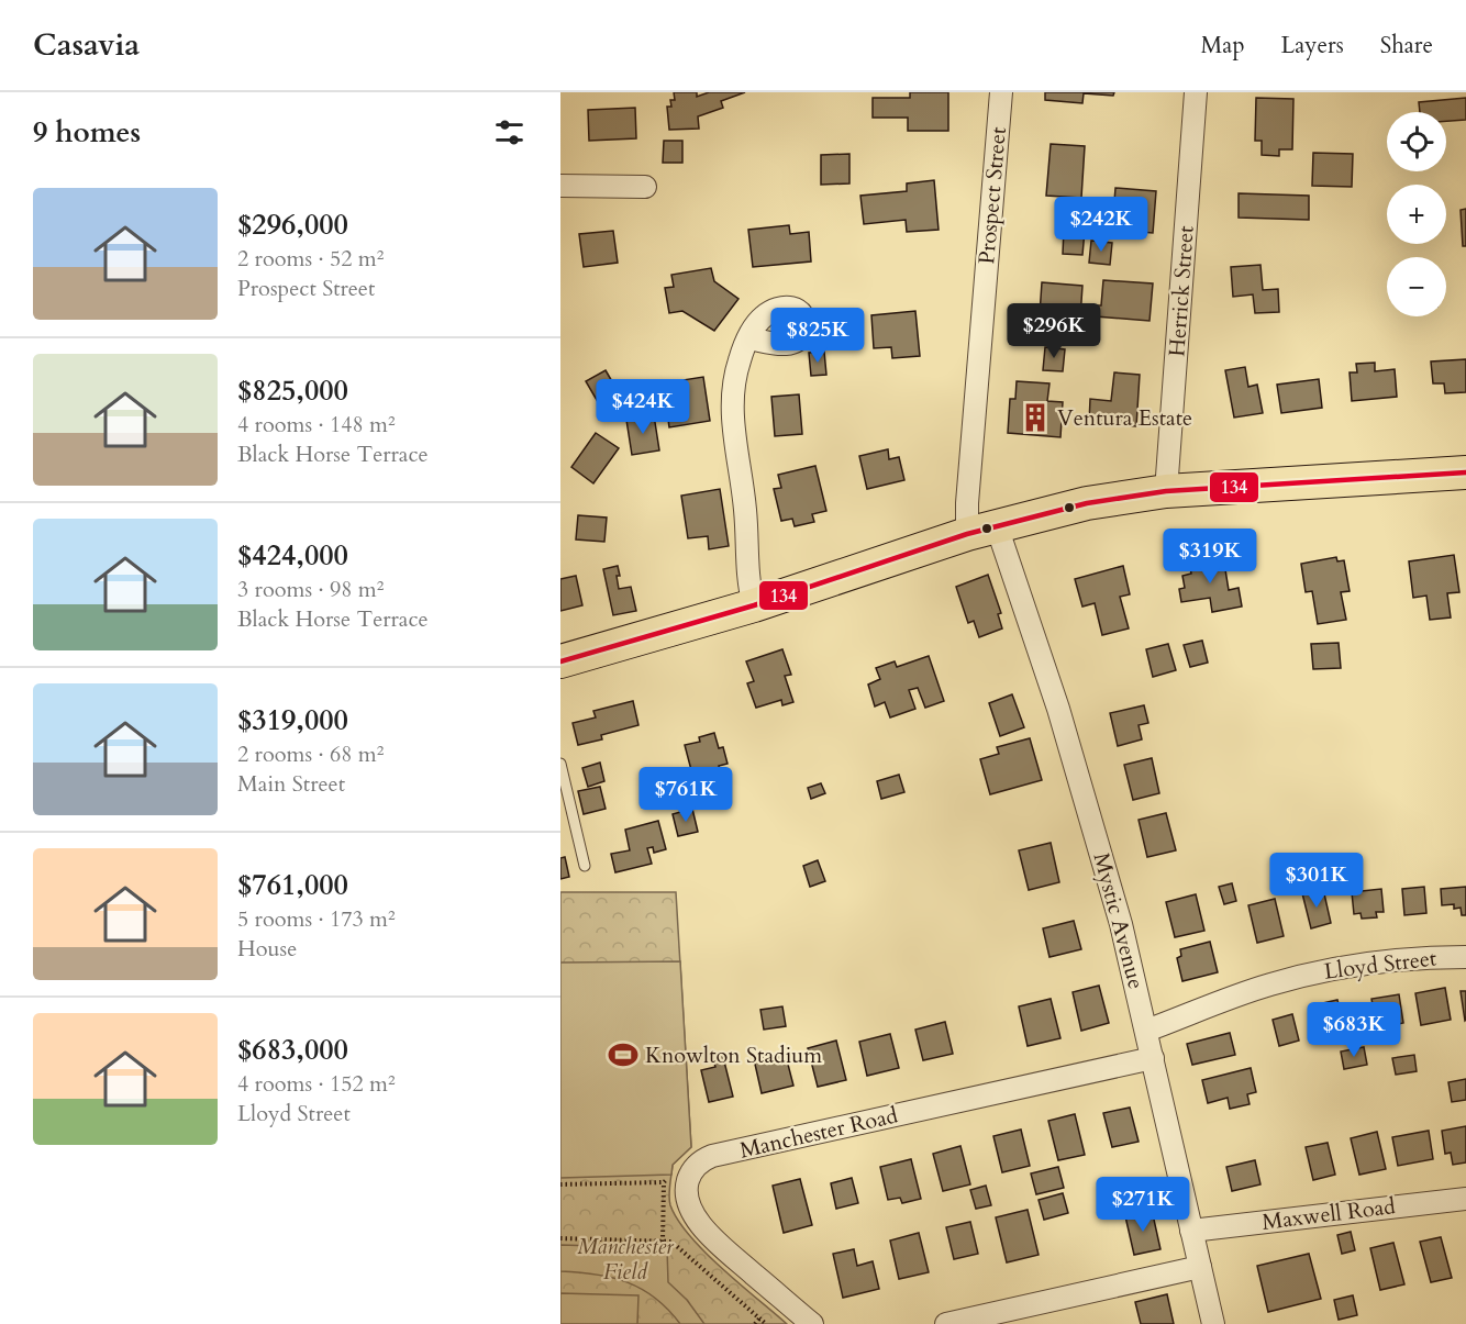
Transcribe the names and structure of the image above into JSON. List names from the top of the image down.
{
  "streets": {
    "street": [
      "Prospect Street",
      "Herrick Street",
      "Mystic Avenue",
      "Lloyd Street",
      "Manchester Road",
      "Maxwell Road"
    ]
  },
  "crossings": [
    ["Prospect Street", "Mystic Avenue"],
    ["Mystic Avenue", "Lloyd Street"],
    ["Mystic Avenue", "Manchester Road"],
    ["Mystic Avenue", "Maxwell Road"]
  ],
  "parks": ["Manchester Field"],
  "places": {
    "building": ["Ventura Estate"],
    "sports": ["Knowlton Stadium"]
  },
  "lines": ["transit line 134"],
  "page": {
    "header": "Casavia",
    "nav": ["Map", "Layers", "Share"],
    "heading": "9 homes",
    "map_buttons": ["+", "−"],
    "list": [
      {
        "name": "$296,000",
        "note": "2 rooms · 52 m² · Prospect Street"
      },
      {
        "name": "$825,000",
        "note": "4 rooms · 148 m² · Black Horse Terrace"
      },
      {
        "name": "$424,000",
        "note": "3 rooms · 98 m² · Black Horse Terrace"
      },
      {
        "name": "$319,000",
        "note": "2 rooms · 68 m² · Main Street"
      },
      {
        "name": "$761,000",
        "note": "5 rooms · 173 m² · House"
      },
      {
        "name": "$683,000",
        "note": "4 rooms · 152 m² · Lloyd Street"
      }
    ],
    "price": [
      "$242K",
      "$296K",
      "$825K",
      "$424K",
      "$319K",
      "$761K",
      "$301K",
      "$683K",
      "$271K"
    ]
  }
}
